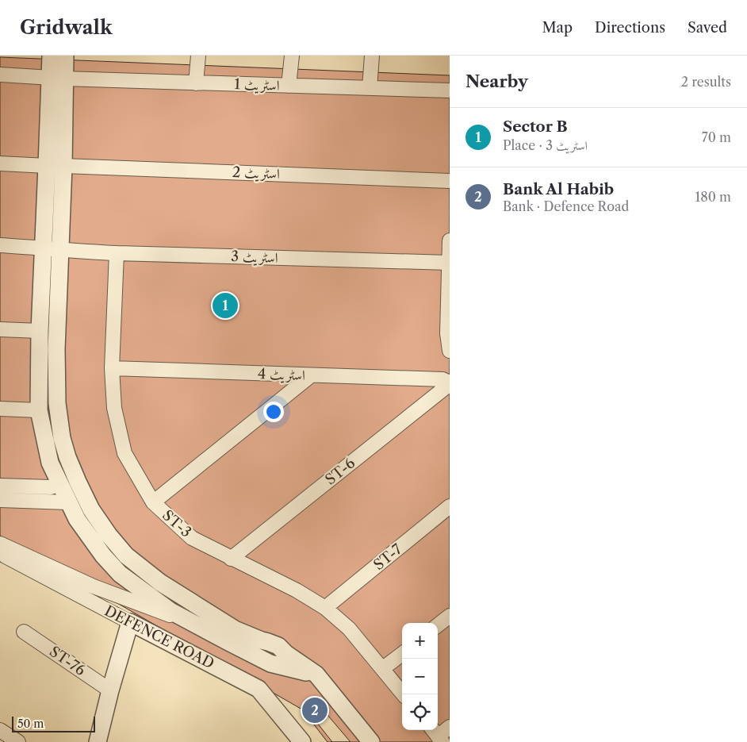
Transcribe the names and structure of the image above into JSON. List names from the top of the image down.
{
  "streets": {
    "street": [
      "اسٹریٹ 1",
      "اسٹریٹ 2",
      "اسٹریٹ 3",
      "اسٹریٹ 4",
      "ST-6",
      "ST-3",
      "ST-7",
      "DEFENCE ROAD",
      "ST-76"
    ]
  },
  "crossings": [
    ["اسٹریٹ 3", "ST-3"],
    ["اسٹریٹ 4", "ST-6"],
    ["اسٹریٹ 4", "ST-3"],
    ["ST-6", "ST-3"],
    ["ST-3", "ST-7"]
  ],
  "scale_bar": "50 m",
  "page": {
    "header": "Gridwalk",
    "nav": ["Map", "Directions", "Saved"],
    "heading": ["Nearby", "2 results"],
    "list": [
      {
        "mark": "1",
        "name": "Sector B",
        "note": "Place · اسٹریٹ 3",
        "value": "70 m"
      },
      {
        "mark": "2",
        "name": "Bank Al Habib",
        "note": "Bank · Defence Road",
        "value": "180 m"
      }
    ],
    "pins": ["1", "2"],
    "map_buttons": ["+", "−"],
    "scale": "50 m"
  }
}
